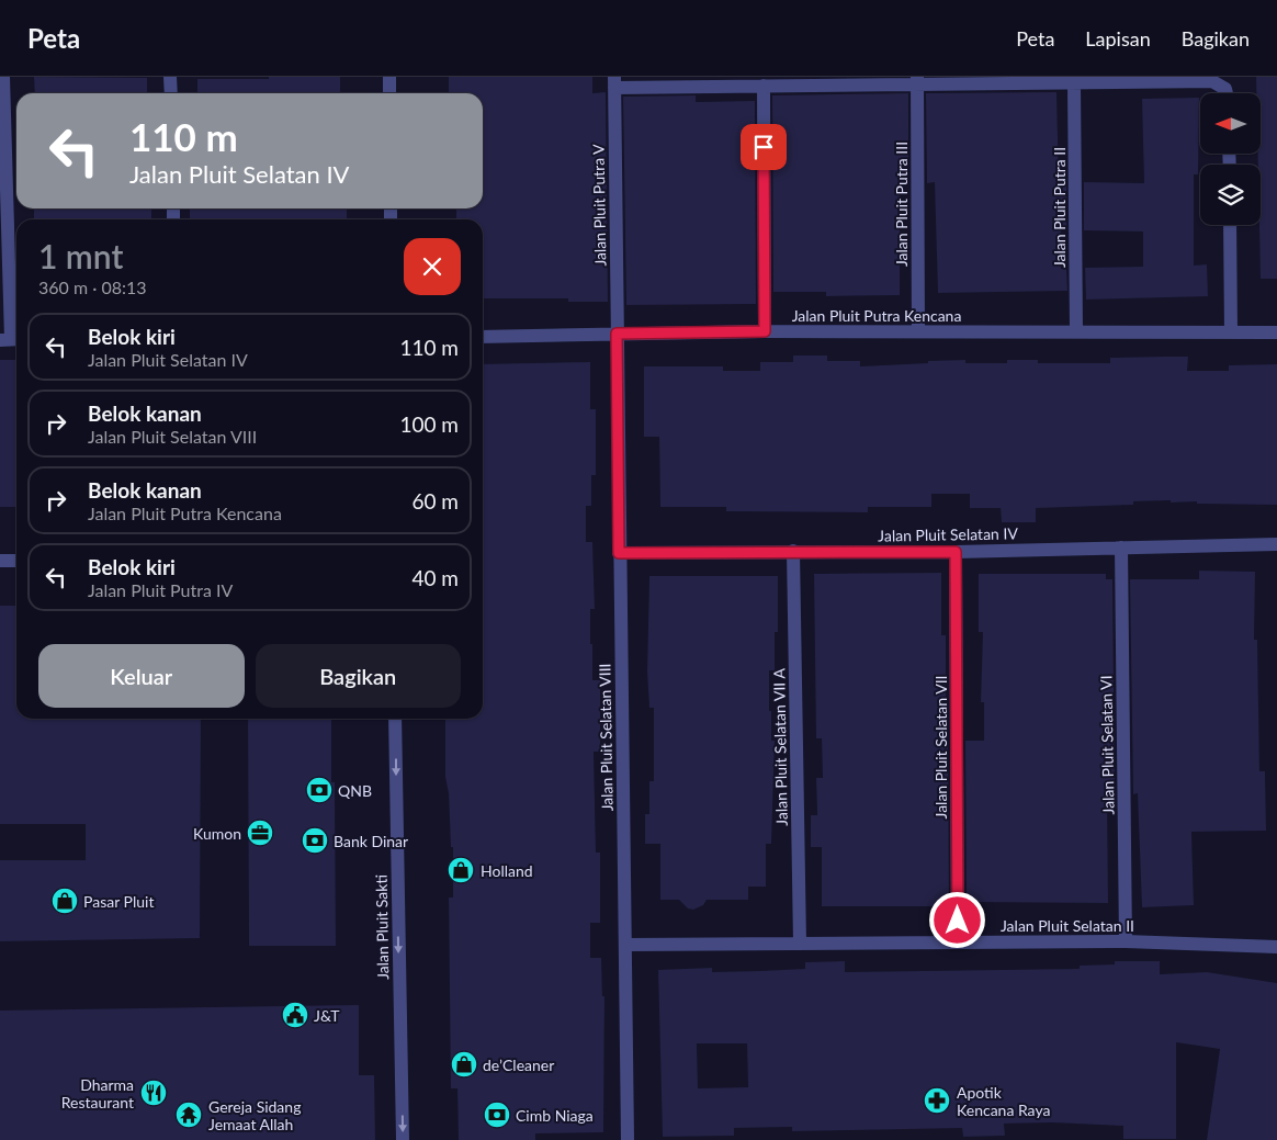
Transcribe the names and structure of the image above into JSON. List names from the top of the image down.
{
  "streets": {
    "street": [
      "Jalan Pluit Putra III",
      "Jalan Pluit Putra V",
      "Jalan Pluit Putra II",
      "Jalan Pluit Putra Kencana",
      "Jalan Pluit Selatan IV",
      "Jalan Pluit Selatan VIII",
      "Jalan Pluit Selatan VI",
      "Jalan Pluit Selatan VII A",
      "Jalan Pluit Selatan VII",
      "Jalan Pluit Selatan II",
      "Jalan Pluit Sakti"
    ]
  },
  "crossings": [
    ["Jalan Pluit Putra III", "Jalan Pluit Putra Kencana"],
    ["Jalan Pluit Putra V", "Jalan Pluit Putra Kencana"],
    ["Jalan Pluit Putra V", "Jalan Pluit Selatan VIII"],
    ["Jalan Pluit Putra II", "Jalan Pluit Putra Kencana"],
    ["Jalan Pluit Putra Kencana", "Jalan Pluit Selatan VIII"],
    ["Jalan Pluit Selatan IV", "Jalan Pluit Selatan VIII"],
    ["Jalan Pluit Selatan IV", "Jalan Pluit Selatan VI"],
    ["Jalan Pluit Selatan IV", "Jalan Pluit Selatan VII A"],
    ["Jalan Pluit Selatan IV", "Jalan Pluit Selatan VII"],
    ["Jalan Pluit Selatan VIII", "Jalan Pluit Selatan II"],
    ["Jalan Pluit Selatan VI", "Jalan Pluit Selatan II"],
    ["Jalan Pluit Selatan VII A", "Jalan Pluit Selatan II"],
    ["Jalan Pluit Selatan VII", "Jalan Pluit Selatan II"]
  ],
  "one_way": ["Jalan Pluit Sakti"],
  "places": {
    "bank": ["QNB", "Bank Dinar", "Cimb Niaga"],
    "office": ["Kumon"],
    "shop": ["Holland", "Pasar Pluit", "de’Cleaner"],
    "public building": ["J&T"],
    "restaurant": ["Dharma Restaurant"],
    "pharmacy": ["Apotik Kencana Raya"],
    "temple": ["Gereja Sidang Jemaat Allah"]
  },
  "north": "left",
  "page": {
    "header": "Peta",
    "nav": ["Peta", "Lapisan", "Bagikan"],
    "turn": ["110 m", "Jalan Pluit Selatan IV"],
    "heading": ["1 mnt", "360 m · 08:13"],
    "list": [
      {
        "name": "Belok kiri",
        "note": "Jalan Pluit Selatan IV",
        "value": "110 m"
      },
      {
        "name": "Belok kanan",
        "note": "Jalan Pluit Selatan VIII",
        "value": "100 m"
      },
      {
        "name": "Belok kanan",
        "note": "Jalan Pluit Putra Kencana",
        "value": "60 m"
      },
      {
        "name": "Belok kiri",
        "note": "Jalan Pluit Putra IV",
        "value": "40 m"
      }
    ],
    "buttons": ["Keluar", "Bagikan"]
  }
}
